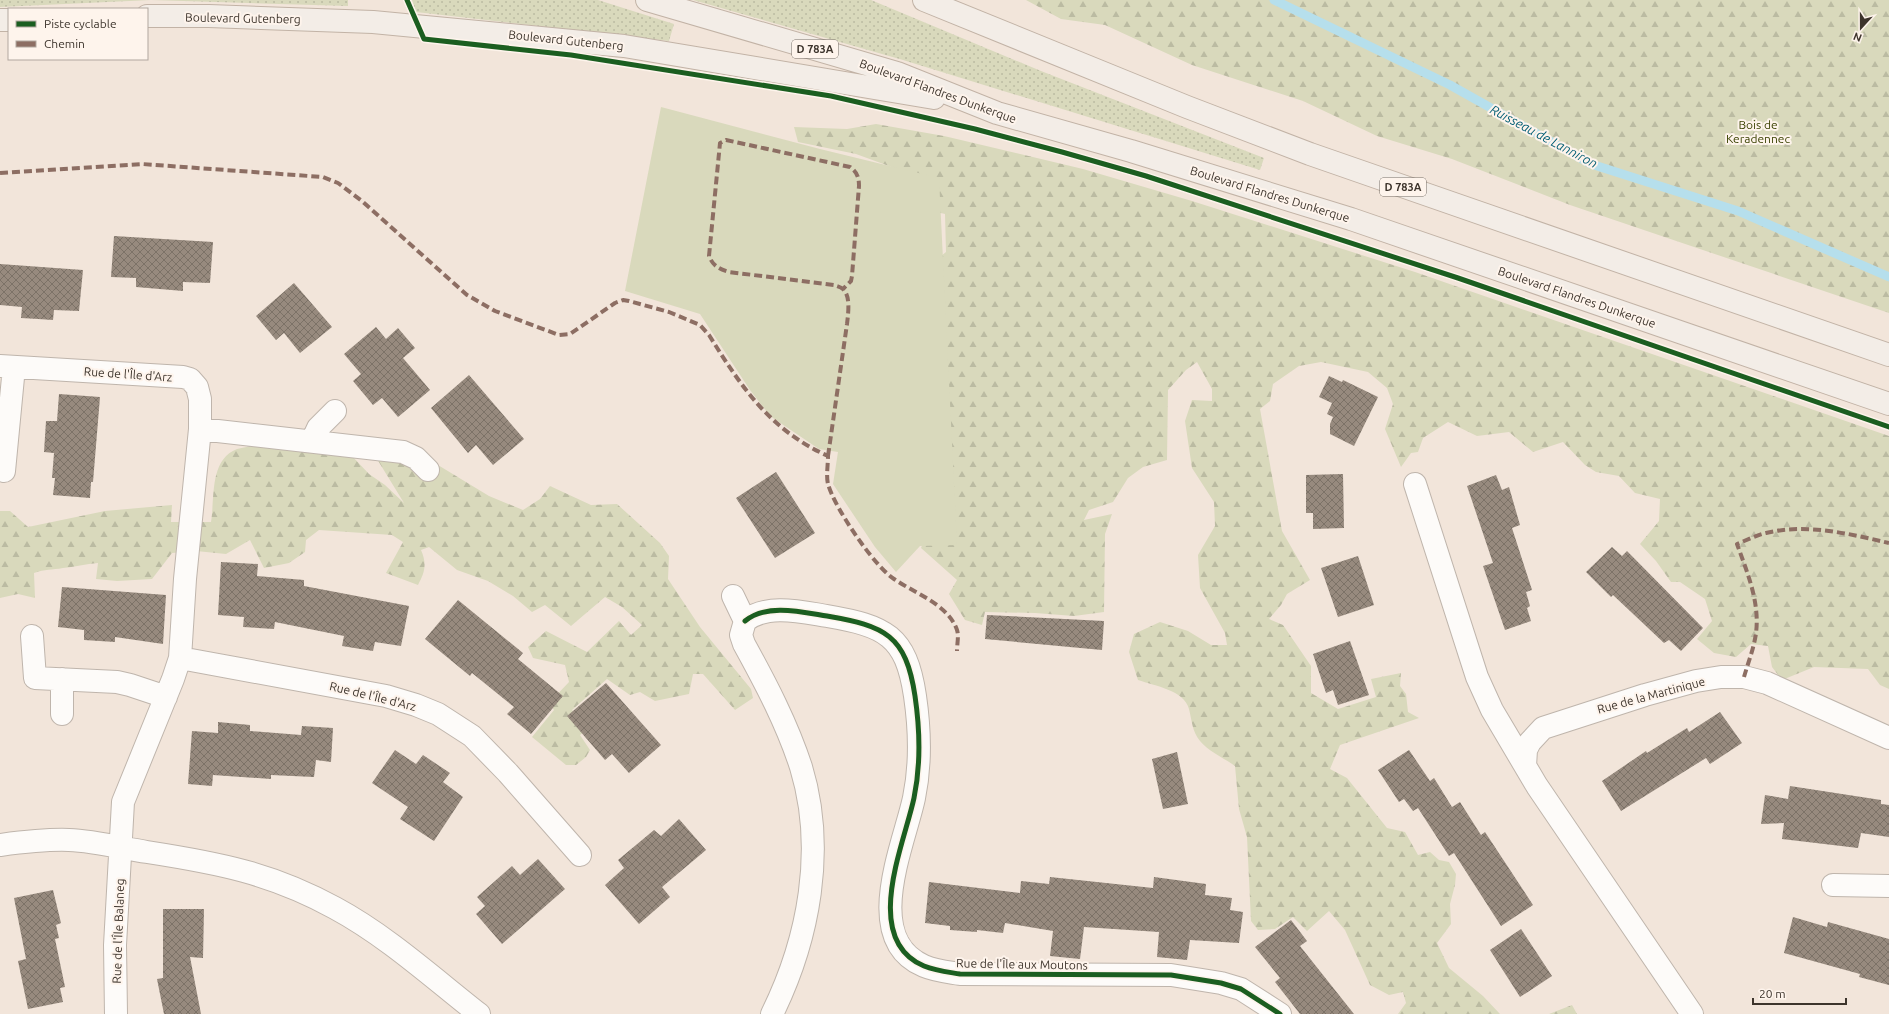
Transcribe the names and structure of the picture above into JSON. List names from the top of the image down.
{
  "streets": {
    "main road": ["Boulevard Gutenberg", "D 783A", "Boulevard Flandres Dunkerque"],
    "street": [
      "Rue de l'Île d'Arz",
      "Rue de la Martinique",
      "Rue de l'Île Balaneg",
      "Rue de l'Île aux Moutons"
    ]
  },
  "crossings": [
    ["Boulevard Gutenberg", "Boulevard Flandres Dunkerque"],
    ["Rue de l'Île d'Arz", "Rue de l'Île Balaneg"]
  ],
  "water": ["Ruisseau de Lanniron"],
  "parks": ["Bois de Keradennec"],
  "legend": ["Piste cyclable", "Chemin"],
  "scale_bar": "20 m",
  "north": "bottom"
}
